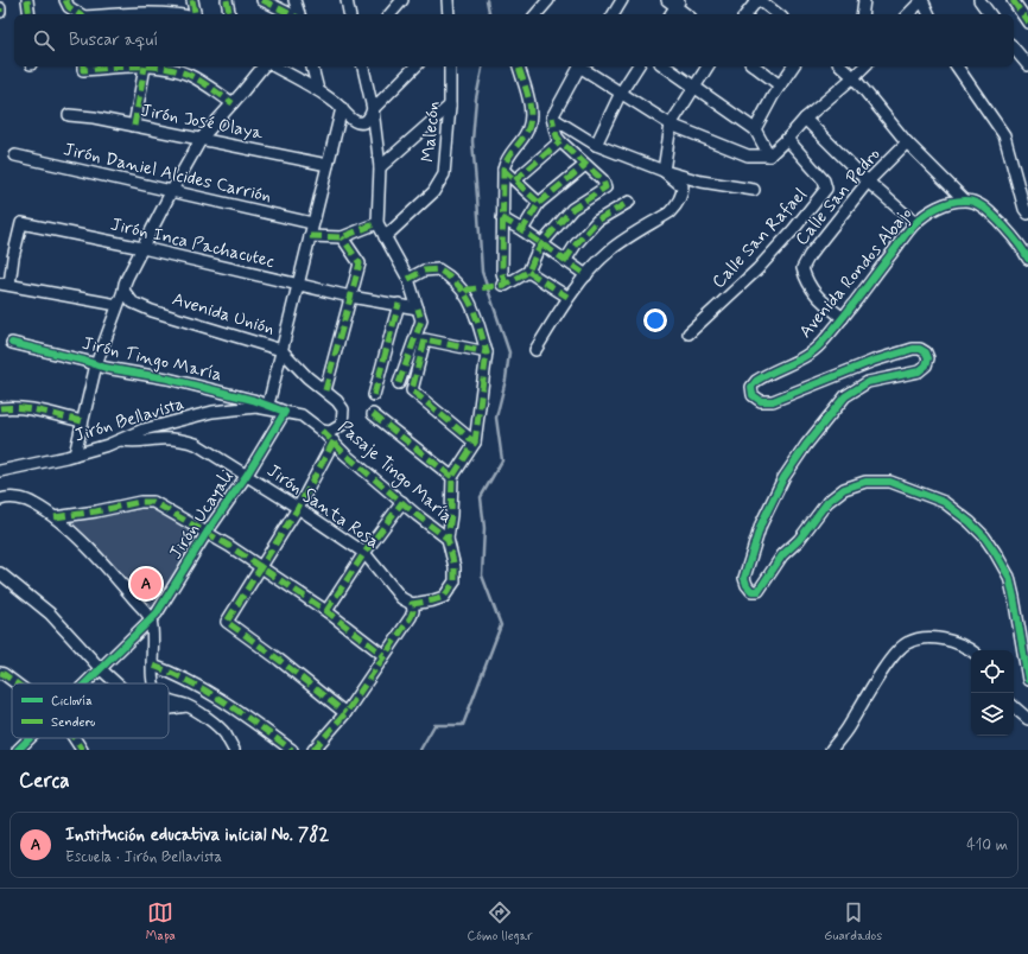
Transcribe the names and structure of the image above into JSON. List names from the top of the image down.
{
  "streets": {
    "street": [
      "Jirón José Olaya",
      "Malecón",
      "Jirón Daniel Alcides Carrión",
      "Calle San Pedro",
      "Calle San Rafael",
      "Jirón Inca Pachacutec",
      "Avenida Rondos Abajo",
      "Avenida Unión",
      "Jirón Tingo María",
      "Jirón Bellavista",
      "Pasaje Tingo María",
      "Jirón Santa Rosa",
      "Jirón Ucayali"
    ]
  },
  "crossings": [
    ["Calle San Pedro", "Avenida Rondos Abajo"],
    ["Avenida Unión", "Jirón Bellavista"],
    ["Avenida Unión", "Pasaje Tingo María"],
    ["Jirón Tingo María", "Jirón Bellavista"],
    ["Jirón Tingo María", "Jirón Ucayali"],
    ["Jirón Bellavista", "Pasaje Tingo María"],
    ["Jirón Bellavista", "Jirón Santa Rosa"],
    ["Jirón Bellavista", "Jirón Ucayali"],
    ["Pasaje Tingo María", "Jirón Santa Rosa"],
    ["Jirón Santa Rosa", "Jirón Ucayali"]
  ],
  "legend": ["Ciclovía", "Sendero"],
  "page": {
    "search": "Buscar aquí",
    "pins": "A",
    "heading": "Cerca",
    "list": [
      {
        "mark": "A",
        "name": "Institución educativa inicial No. 782",
        "note": "Escuela · Jirón Bellavista",
        "value": "410 m"
      }
    ],
    "nav": ["Mapa", "Cómo llegar", "Guardados"]
  }
}
